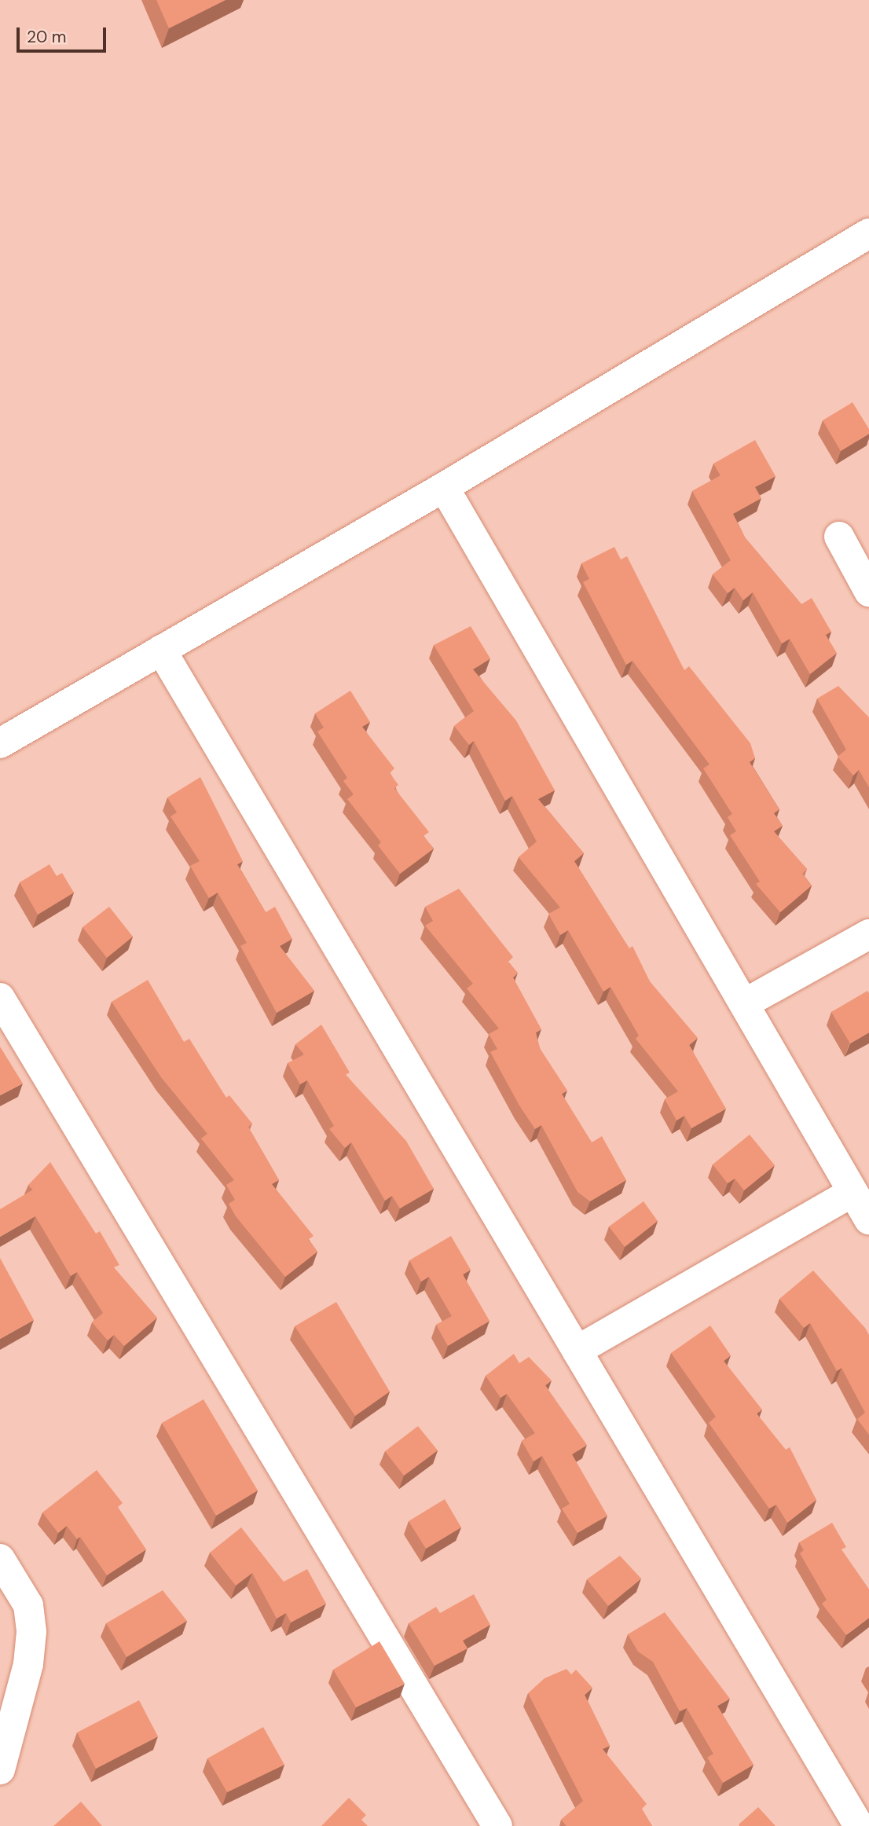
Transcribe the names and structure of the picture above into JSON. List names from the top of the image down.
{
  "scale_bar": "20 m"
}
